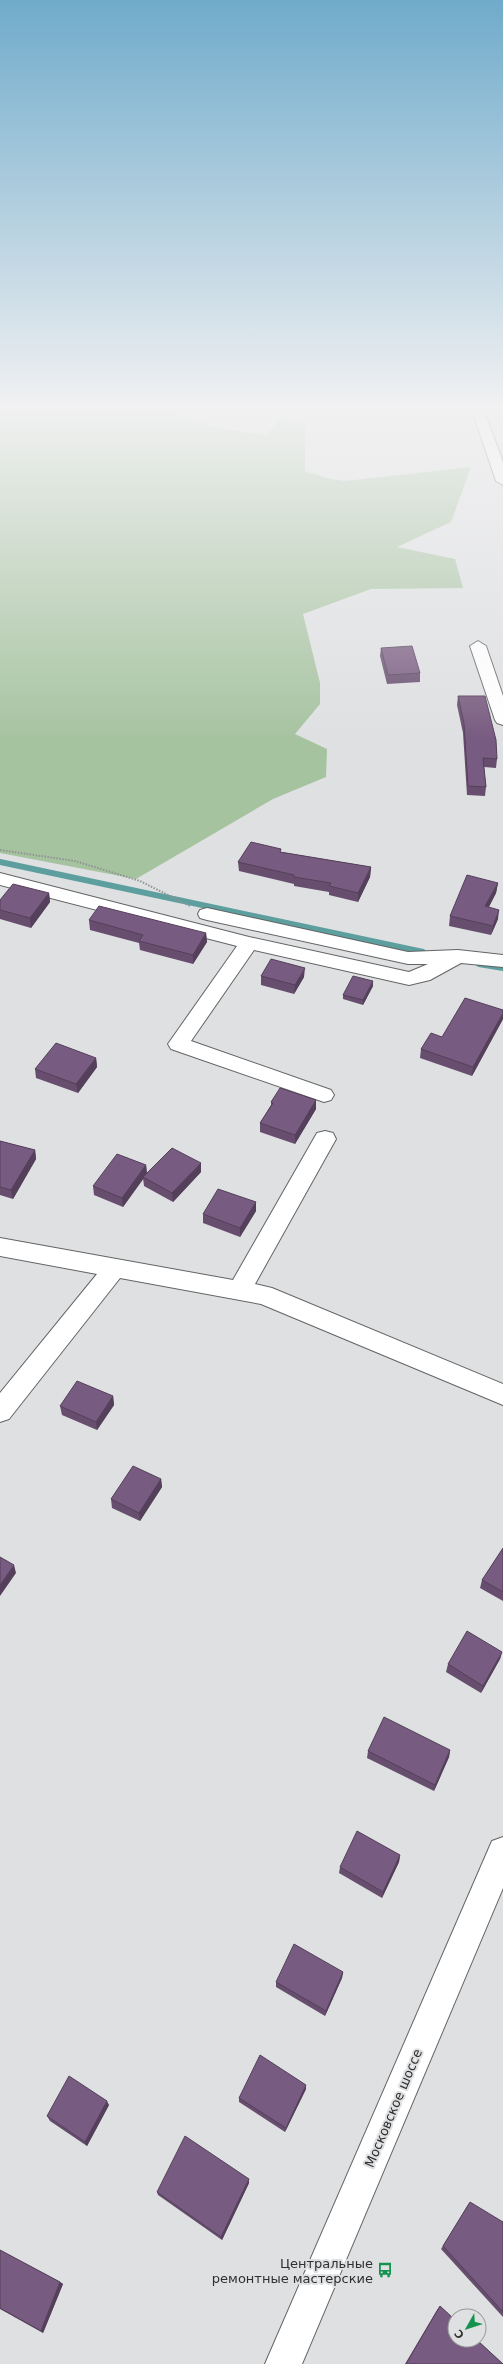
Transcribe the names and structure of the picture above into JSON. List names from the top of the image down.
{
  "streets": {
    "street": ["Московское шоссе"]
  },
  "places": {
    "bus stop": ["Центральные ремонтные мастерские"]
  },
  "north": "bottom left"
}
